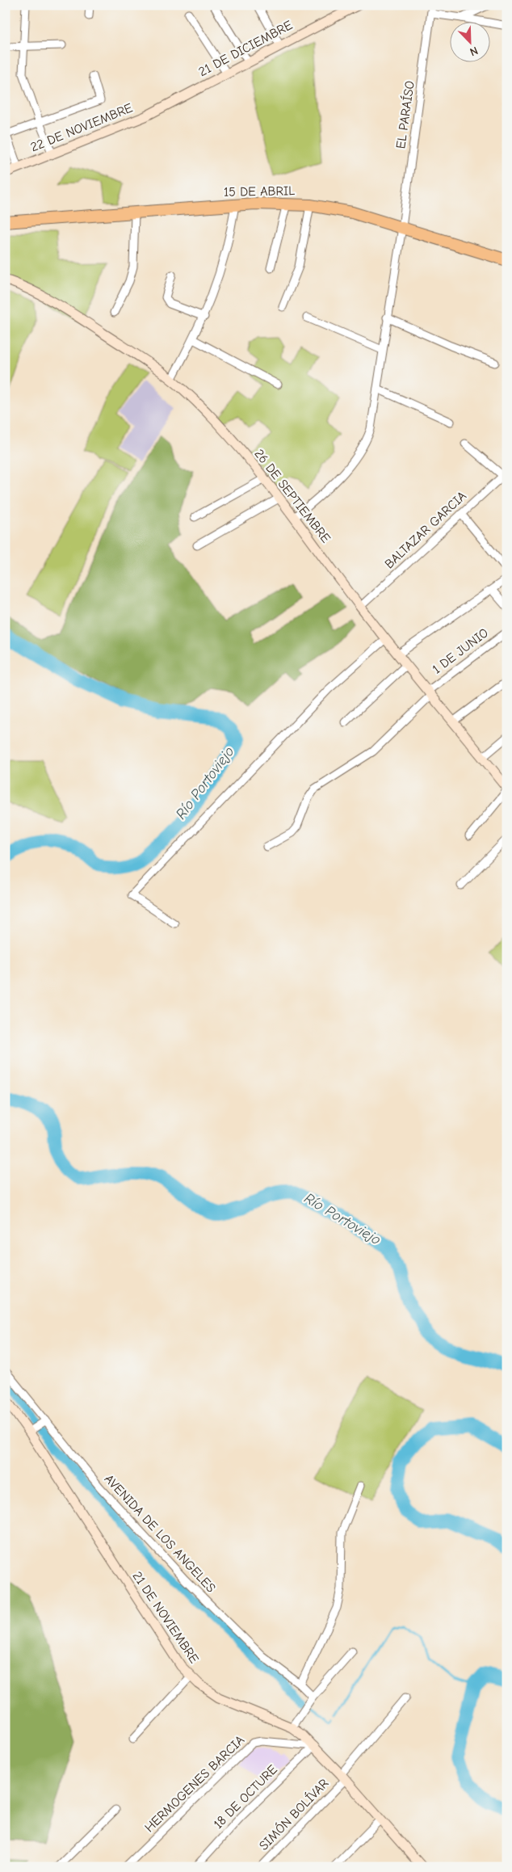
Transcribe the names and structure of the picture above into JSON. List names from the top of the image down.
{
  "streets": {
    "main road": ["15 DE ABRIL"],
    "street": [
      "21 DE DICIEMBRE",
      "EL PARAÍSO",
      "22 DE NOVIEMBRE",
      "26 DE SEPTIEMBRE",
      "BALTAZAR GARCIA",
      "1 DE JUNIO",
      "AVENIDA DE LOS ANGELES",
      "21 DE NOVIEMBRE",
      "HERMOGENES BARCIA",
      "18 DE OCTURE",
      "SIMÓN BOLÍVAR"
    ]
  },
  "crossings": [
    ["21 DE DICIEMBRE", "22 DE NOVIEMBRE"],
    ["EL PARAÍSO", "15 DE ABRIL"],
    ["EL PARAÍSO", "26 DE SEPTIEMBRE"],
    ["26 DE SEPTIEMBRE", "BALTAZAR GARCIA"],
    ["26 DE SEPTIEMBRE", "1 DE JUNIO"],
    ["AVENIDA DE LOS ANGELES", "21 DE NOVIEMBRE"],
    ["21 DE NOVIEMBRE", "HERMOGENES BARCIA"],
    ["21 DE NOVIEMBRE", "18 DE OCTURE"],
    ["21 DE NOVIEMBRE", "SIMÓN BOLÍVAR"],
    ["HERMOGENES BARCIA", "18 DE OCTURE"]
  ],
  "water": ["Río Portoviejo"],
  "north": "bottom right"
}
